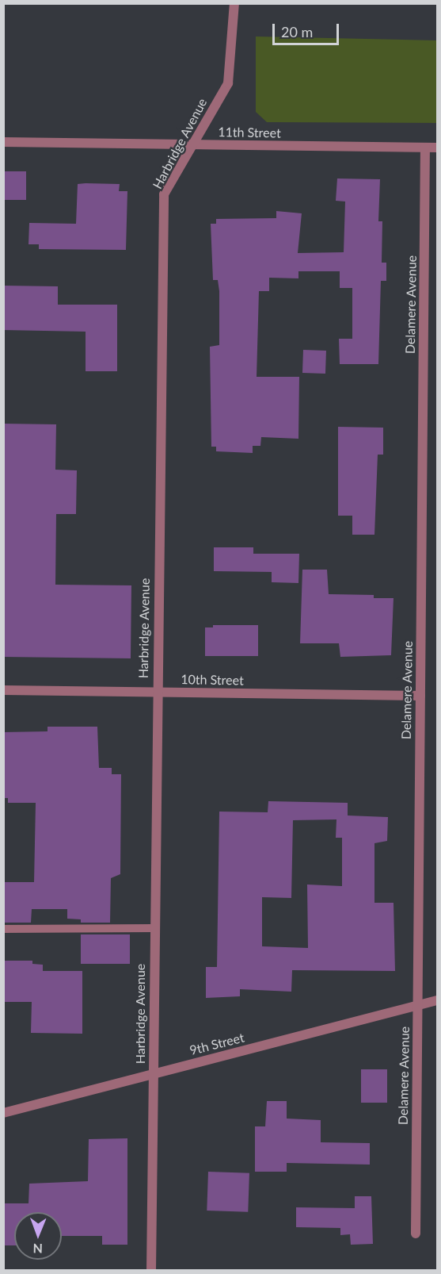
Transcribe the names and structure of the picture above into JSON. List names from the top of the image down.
{
  "streets": {
    "street": [
      "11th Street",
      "Harbridge Avenue",
      "Delamere Avenue",
      "10th Street",
      "9th Street"
    ]
  },
  "crossings": [
    ["11th Street", "Harbridge Avenue"],
    ["11th Street", "Delamere Avenue"],
    ["Harbridge Avenue", "10th Street"],
    ["Harbridge Avenue", "9th Street"],
    ["Delamere Avenue", "10th Street"],
    ["Delamere Avenue", "9th Street"]
  ],
  "scale_bar": "20 m",
  "north": "bottom"
}
